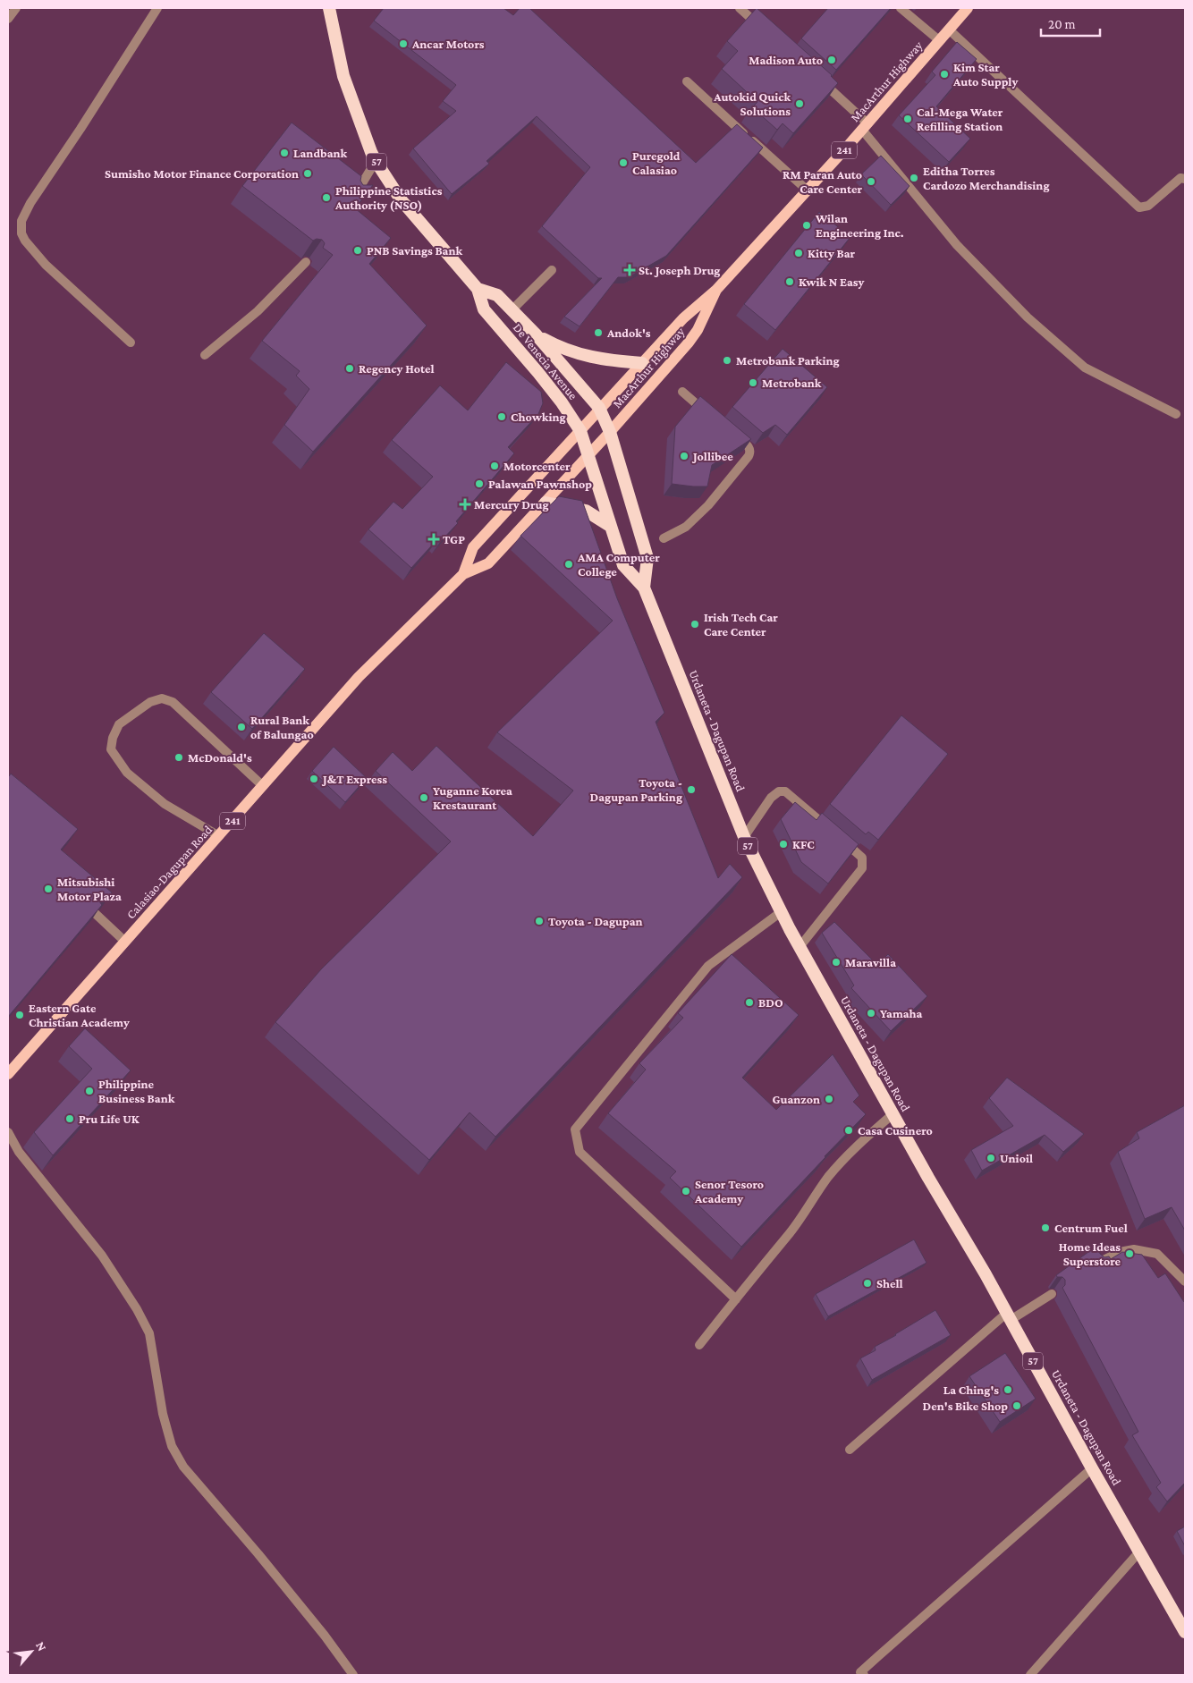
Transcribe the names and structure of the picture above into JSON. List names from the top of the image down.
{
  "streets": {
    "highway": ["57", "De Venecia Avenue", "Urdaneta - Dagupan Road"],
    "main road": ["MacArthur Highway", "241", "Calasiao-Dagupan Road"]
  },
  "crossings": [
    ["MacArthur Highway", "De Venecia Avenue"],
    ["MacArthur Highway", "Urdaneta - Dagupan Road"],
    ["MacArthur Highway", "Calasiao-Dagupan Road"],
    ["De Venecia Avenue", "Urdaneta - Dagupan Road"],
    ["De Venecia Avenue", "Calasiao-Dagupan Road"],
    ["Urdaneta - Dagupan Road", "Calasiao-Dagupan Road"]
  ],
  "places": {
    "other": [
      "Ancar Motors",
      "Madison Auto",
      "Kim Star Auto Supply",
      "Autokid Quick Solutions",
      "Cal-Mega Water Refilling Station",
      "Landbank",
      "Puregold Calasiao",
      "Sumisho Motor Finance Corporation",
      "Editha Torres Cardozo Merchandising",
      "RM Paran Auto Care Center",
      "Philippine Statistics Authority (NSO)",
      "Wilan Engineering Inc.",
      "PNB Savings Bank",
      "Kitty Bar",
      "Kwik N Easy",
      "Andok's",
      "Metrobank Parking",
      "Regency Hotel",
      "Metrobank",
      "Chowking",
      "Jollibee",
      "Motorcenter",
      "Palawan Pawnshop",
      "AMA Computer College",
      "Irish Tech Car Care Center",
      "Rural Bank of Balungao",
      "McDonald's",
      "J&T Express",
      "Toyota - Dagupan Parking",
      "Yuganne Korea Krestaurant",
      "KFC",
      "Mitsubishi Motor Plaza",
      "Toyota - Dagupan",
      "Maravilla",
      "BDO",
      "Yamaha",
      "Eastern Gate Christian Academy",
      "Philippine Business Bank",
      "Guanzon",
      "Pru Life UK",
      "Casa Cusinero",
      "Unioil",
      "Senor Tesoro Academy",
      "Centrum Fuel",
      "Home Ideas Superstore",
      "Shell",
      "La Ching's",
      "Den's Bike Shop"
    ],
    "health": ["St. Joseph Drug", "Mercury Drug", "TGP"]
  },
  "scale_bar": "20 m",
  "north": "top right"
}
